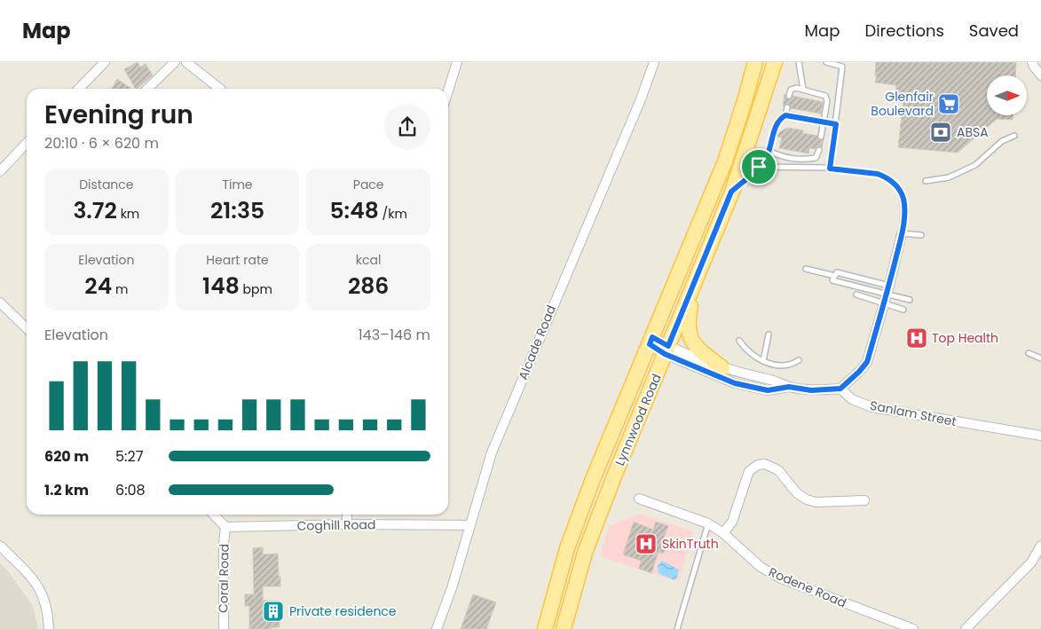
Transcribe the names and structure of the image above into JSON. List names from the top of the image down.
{
  "streets": {
    "main road": ["Lynnwood Road"],
    "street": [
      "Alcade Road",
      "Sanlam Street",
      "Coghill Road",
      "Coral Road",
      "Rodene Road"
    ]
  },
  "crossings": [
    ["Alcade Road", "Coghill Road"],
    ["Coghill Road", "Coral Road"]
  ],
  "places": {
    "supermarket": ["Glenfair Boulevard"],
    "bank": ["ABSA"],
    "hospital": ["Top Health", "SkinTruth"],
    "building": ["Private residence"]
  },
  "north": "right",
  "page": {
    "header": "Map",
    "nav": ["Map", "Directions", "Saved"],
    "heading": ["Evening run", "20:10 · 6 × 620 m"],
    "stats": [
      ["Distance", "3.72 km"],
      ["Time", "21:35"],
      ["Pace", "5:48 /km"],
      ["Elevation", "24 m"],
      ["Heart rate", "148 bpm"],
      ["kcal", "286"]
    ],
    "chart": ["Elevation", "143–146 m"],
    "list": [
      {
        "name": "620 m",
        "note": "5:27"
      },
      {
        "name": "1.2 km",
        "note": "6:08"
      }
    ]
  }
}
